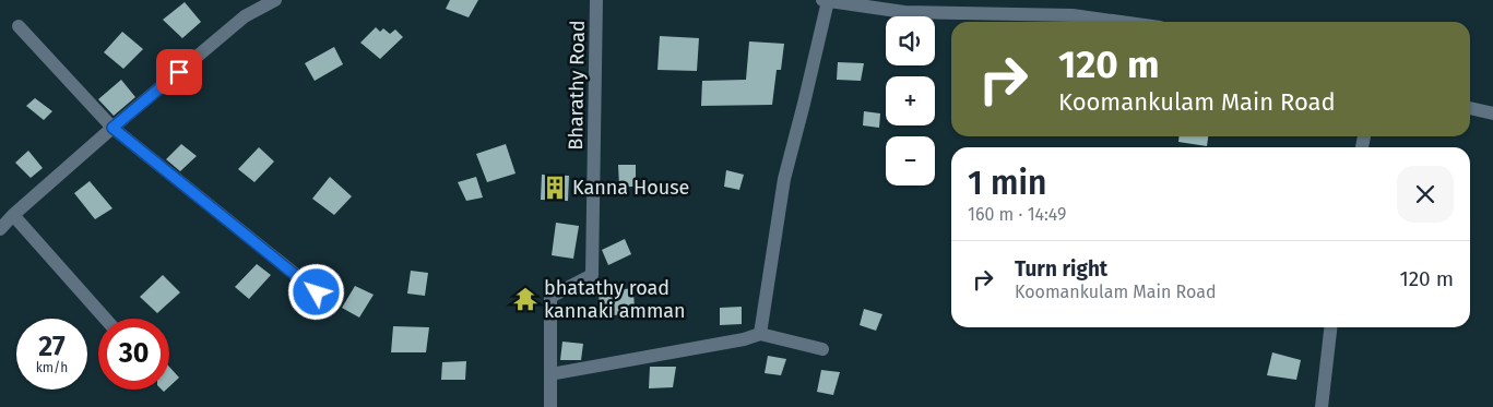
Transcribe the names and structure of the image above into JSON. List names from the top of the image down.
{
  "streets": {
    "street": ["Bharathy Road"]
  },
  "places": {
    "building": ["Kanna House"],
    "temple": ["bhatathy road kannaki amman"]
  },
  "page": {
    "map_buttons": ["+", "−"],
    "turn": ["120 m", "Koomankulam Main Road"],
    "heading": ["1 min", "160 m · 14:49"],
    "list": [
      {
        "name": "Turn right",
        "note": "Koomankulam Main Road",
        "value": "120 m"
      }
    ],
    "speed": "27 km/h",
    "limit": "30"
  }
}
